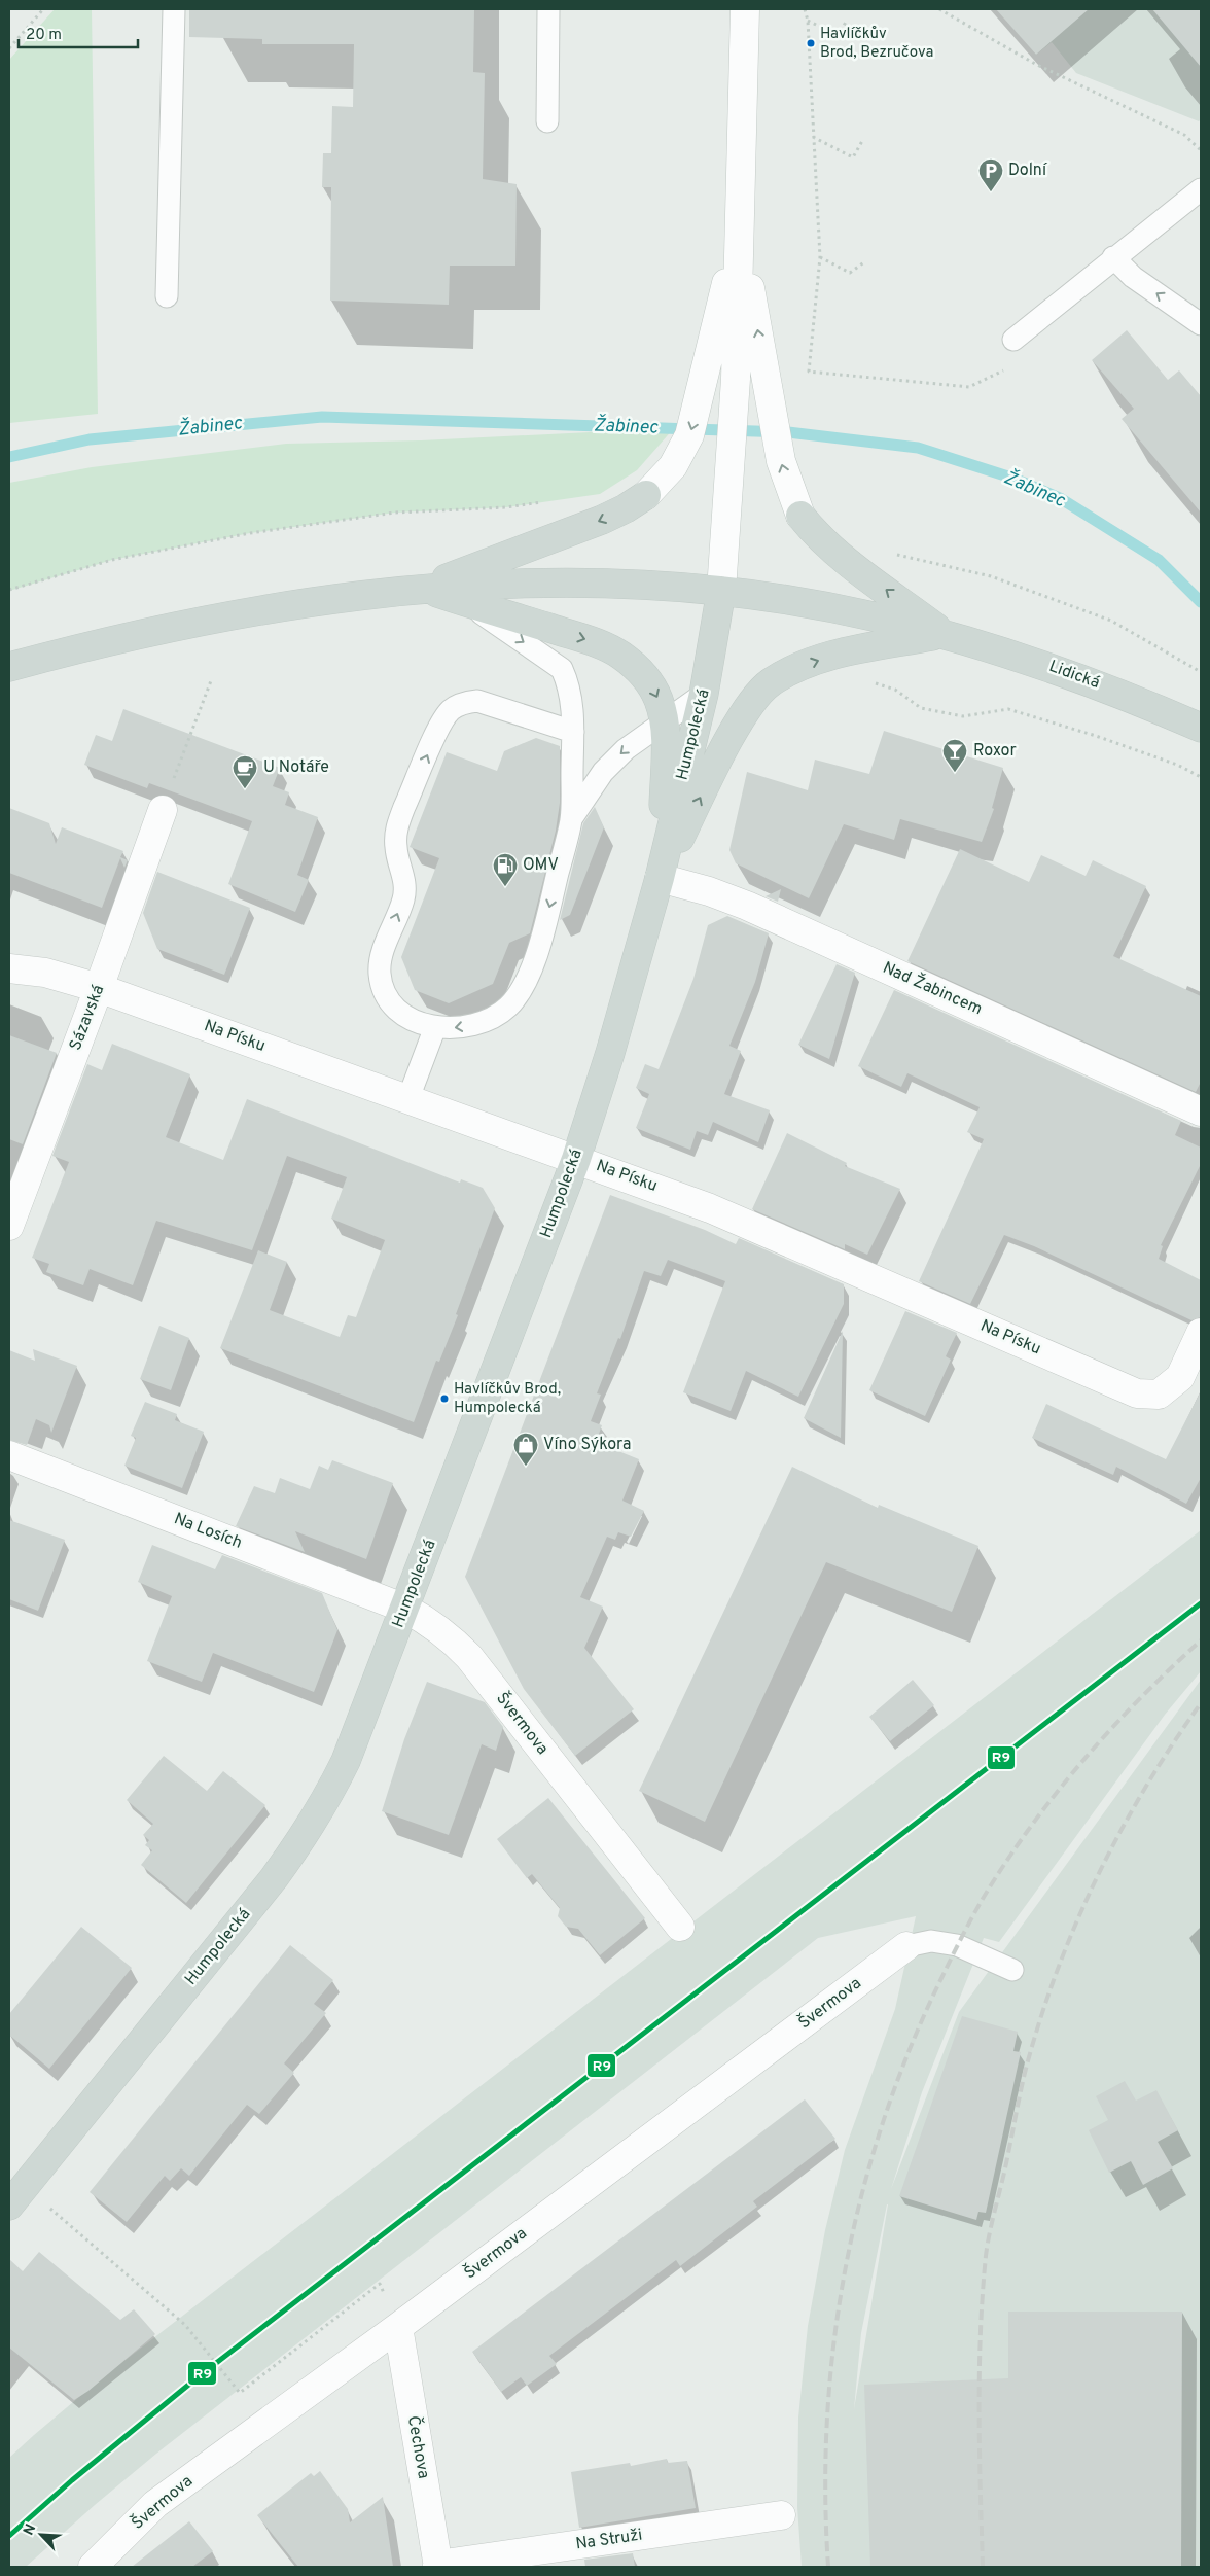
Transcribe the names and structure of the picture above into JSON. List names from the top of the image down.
{
  "streets": {
    "main road": ["Lidická", "Humpolecká"],
    "street": [
      "Nad Žabincem",
      "Sázavská",
      "Na Písku",
      "Na Losích",
      "Švermova",
      "Čechova",
      "Na Struži"
    ]
  },
  "crossings": [
    ["Lidická", "Humpolecká"],
    ["Humpolecká", "Nad Žabincem"],
    ["Humpolecká", "Na Písku"],
    ["Humpolecká", "Na Losích"],
    ["Humpolecká", "Švermova"],
    ["Sázavská", "Na Písku"],
    ["Na Losích", "Švermova"],
    ["Švermova", "Čechova"],
    ["Čechova", "Na Struži"]
  ],
  "water": ["Žabinec"],
  "places": {
    "other": ["Havlíčkův Brod, Bezručova", "Havlíčkův Brod, Humpolecká"],
    "parking": ["Dolní"],
    "bar": ["Roxor"],
    "cafe": ["U Notáře"],
    "fuel station": ["OMV"],
    "shop": ["Víno Sýkora"]
  },
  "lines": ["transit line R9"],
  "scale_bar": "20 m",
  "north": "top left"
}
